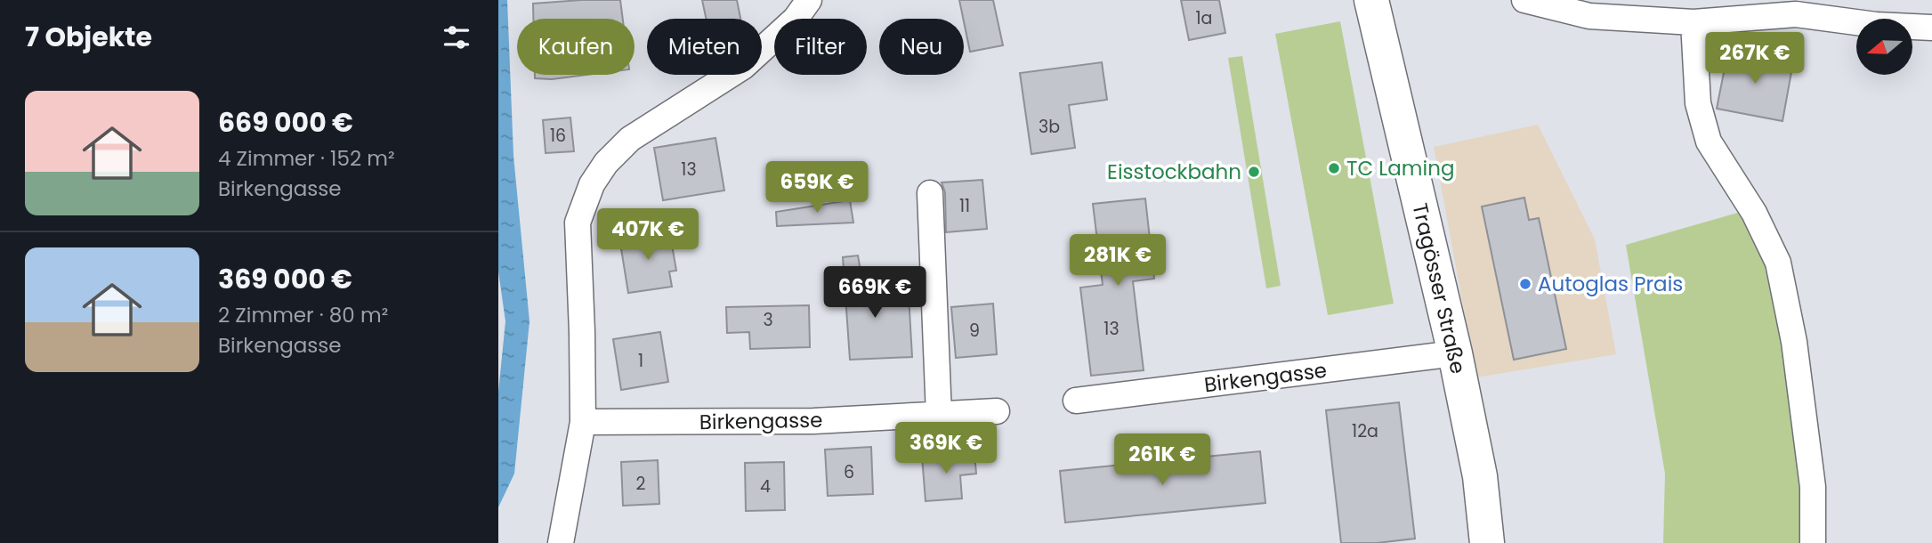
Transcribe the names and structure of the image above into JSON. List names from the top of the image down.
{
  "streets": {
    "main road": ["Tragösser Straße"],
    "street": ["Birkengasse"]
  },
  "crossings": [
    ["Tragösser Straße", "Birkengasse"]
  ],
  "places": ["TC Laming", "Eisstockbahn", "Autoglas Prais"],
  "house_numbers": [
    "1a",
    "3b",
    "16",
    "13",
    "11",
    "3",
    "13",
    "9",
    "1",
    "12a",
    "6",
    "2",
    "4"
  ],
  "north": "left",
  "page": {
    "heading": "7 Objekte",
    "chip": [
      "Kaufen",
      "Mieten",
      "Filter",
      "Neu"
    ],
    "price": [
      "267K €",
      "659K €",
      "407K €",
      "281K €",
      "669K €",
      "369K €",
      "261K €"
    ],
    "list": [
      {
        "name": "669 000 €",
        "note": "4 Zimmer · 152 m² · Birkengasse"
      },
      {
        "name": "369 000 €",
        "note": "2 Zimmer · 80 m² · Birkengasse"
      }
    ]
  }
}
